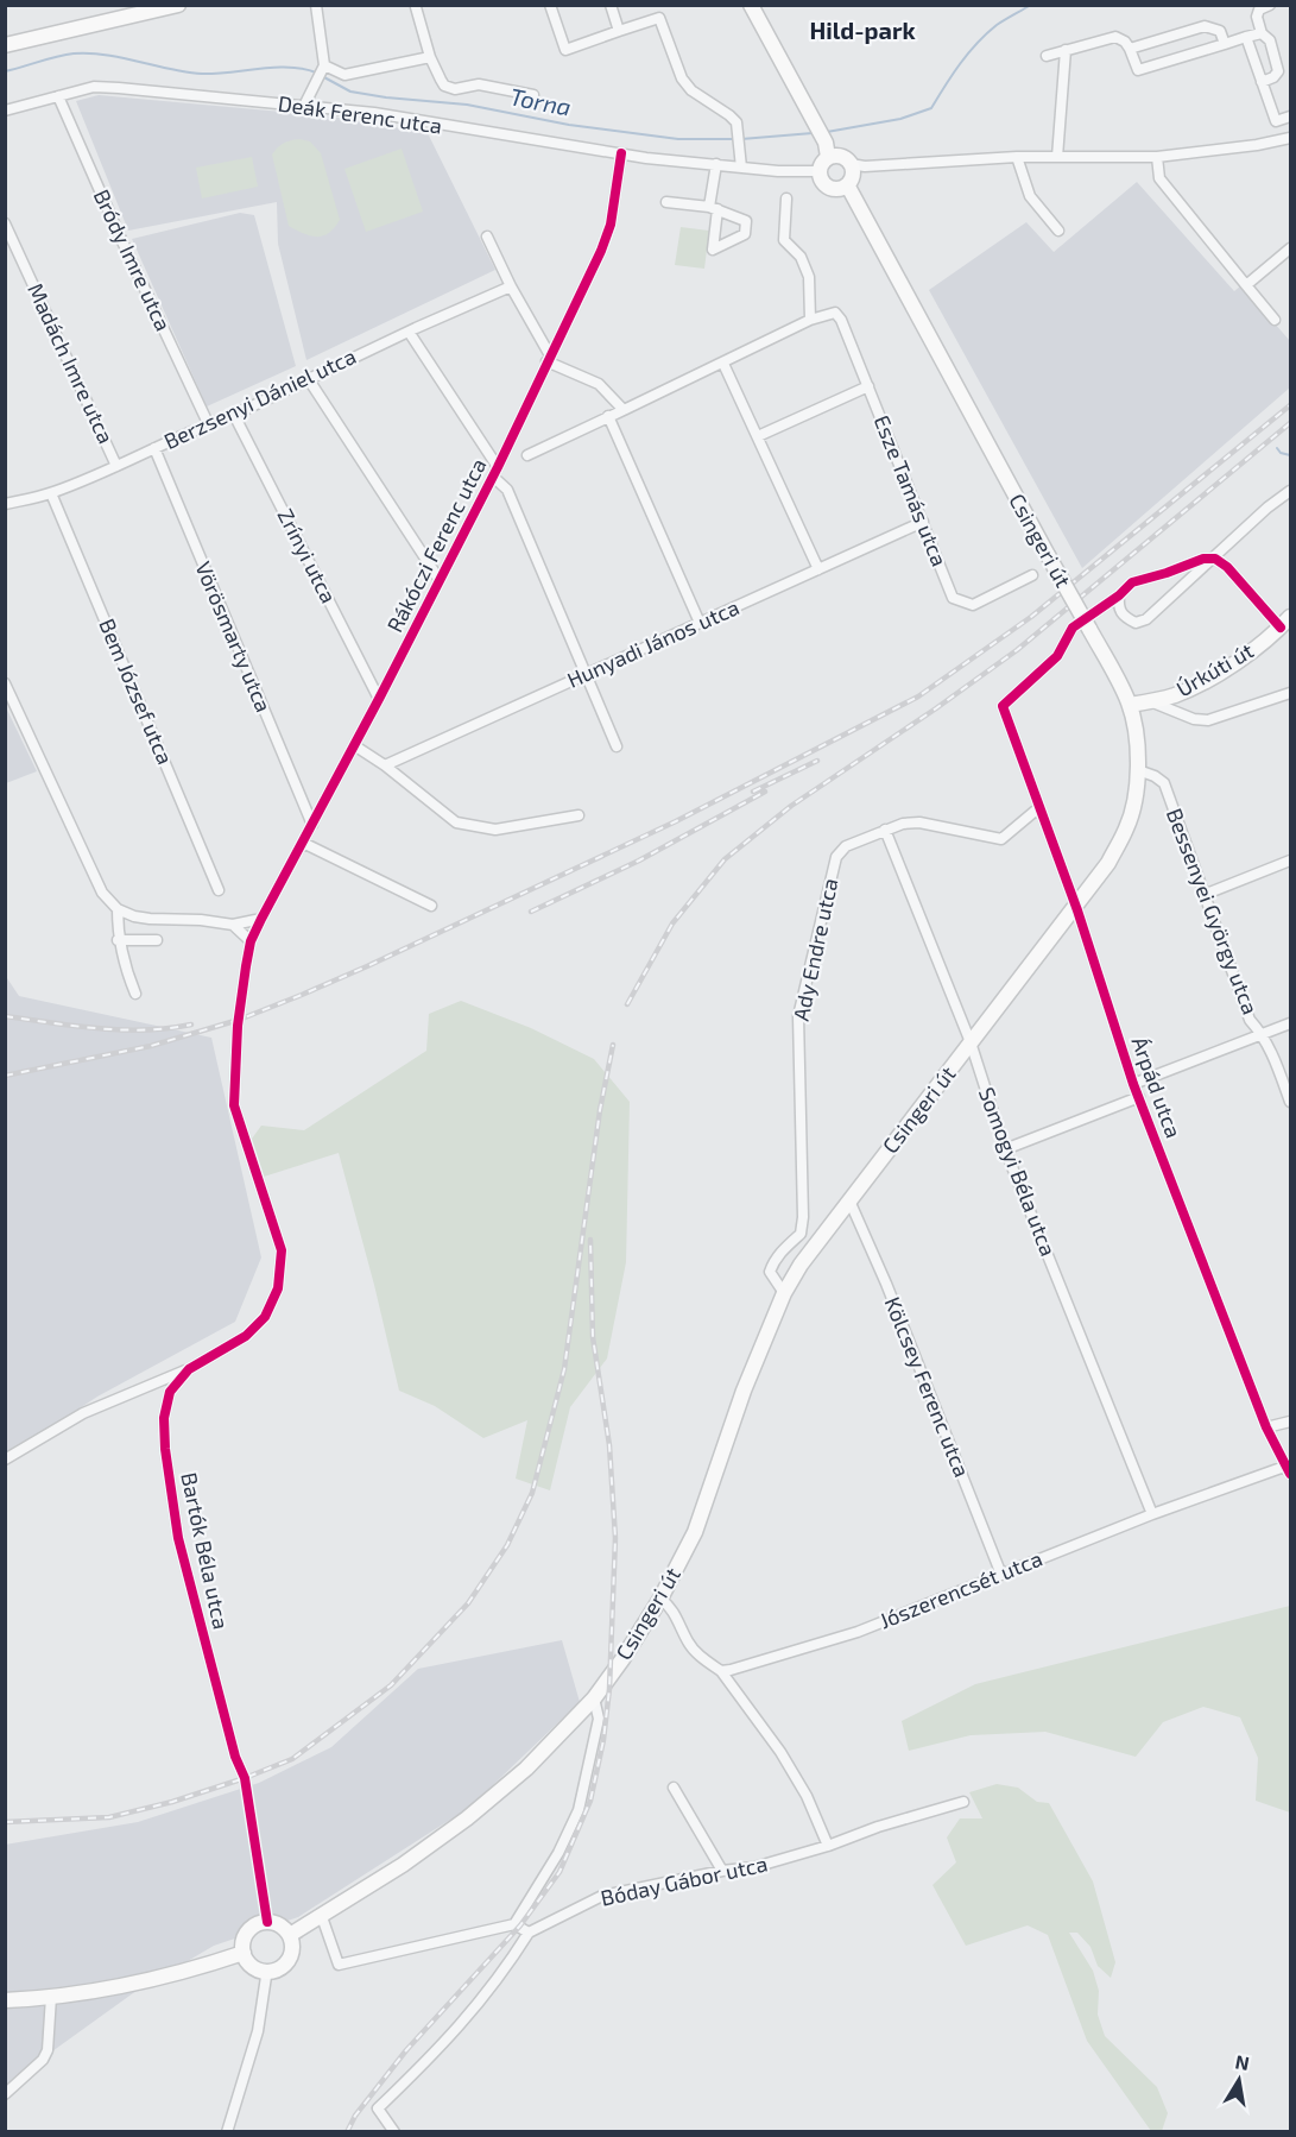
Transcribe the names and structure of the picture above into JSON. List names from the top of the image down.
{
  "streets": {
    "main road": ["Csingeri út", "Úrkúti út"],
    "street": [
      "Deák Ferenc utca",
      "Bródy Imre utca",
      "Madách Imre utca",
      "Berzsenyi Dániel utca",
      "Esze Tamás utca",
      "Rákóczi Ferenc utca",
      "Zrínyi utca",
      "Vörösmarty utca",
      "Hunyadi János utca",
      "Bem József utca",
      "Bessenyei György utca",
      "Ady Endre utca",
      "Árpád utca",
      "Somogyi Béla utca",
      "Kölcsey Ferenc utca",
      "Bartók Béla utca",
      "Jószerencsét utca",
      "Bóday Gábor utca"
    ]
  },
  "crossings": [
    ["Deák Ferenc utca", "Bródy Imre utca"],
    ["Deák Ferenc utca", "Csingeri út"],
    ["Deák Ferenc utca", "Rákóczi Ferenc utca"],
    ["Bródy Imre utca", "Berzsenyi Dániel utca"],
    ["Madách Imre utca", "Berzsenyi Dániel utca"],
    ["Berzsenyi Dániel utca", "Zrínyi utca"],
    ["Berzsenyi Dániel utca", "Vörösmarty utca"],
    ["Berzsenyi Dániel utca", "Bem József utca"],
    ["Esze Tamás utca", "Hunyadi János utca"],
    ["Csingeri út", "Úrkúti út"],
    ["Csingeri út", "Bessenyei György utca"],
    ["Csingeri út", "Ady Endre utca"],
    ["Csingeri út", "Árpád utca"],
    ["Csingeri út", "Somogyi Béla utca"],
    ["Csingeri út", "Kölcsey Ferenc utca"],
    ["Csingeri út", "Bartók Béla utca"],
    ["Rákóczi Ferenc utca", "Zrínyi utca"],
    ["Rákóczi Ferenc utca", "Vörösmarty utca"],
    ["Rákóczi Ferenc utca", "Bartók Béla utca"],
    ["Bessenyei György utca", "Árpád utca"],
    ["Ady Endre utca", "Árpád utca"],
    ["Ady Endre utca", "Somogyi Béla utca"],
    ["Árpád utca", "Jószerencsét utca"],
    ["Somogyi Béla utca", "Jószerencsét utca"],
    ["Kölcsey Ferenc utca", "Jószerencsét utca"]
  ],
  "districts": ["Hild-park"],
  "water": ["Torna"],
  "north": "top"
}
